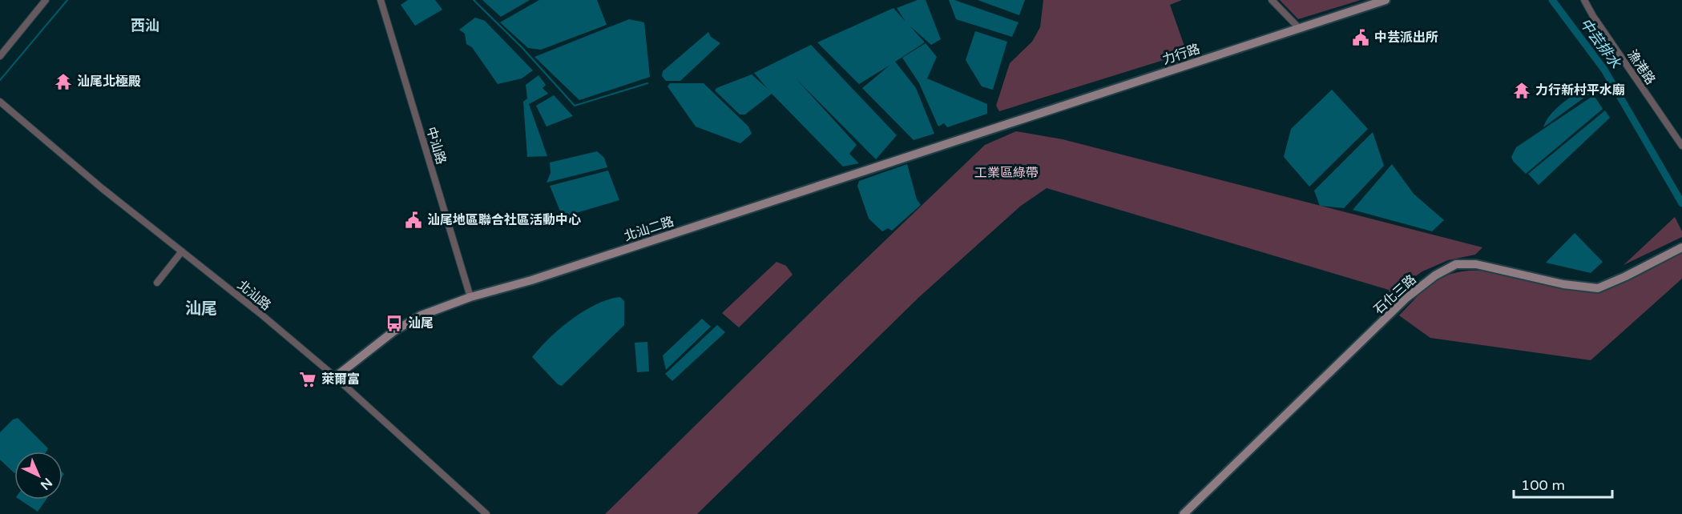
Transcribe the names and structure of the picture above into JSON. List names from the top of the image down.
{
  "streets": {
    "street": [
      "力行路",
      "漁港路",
      "中汕路",
      "北汕二路",
      "石化三路",
      "北汕路"
    ]
  },
  "crossings": [
    ["力行路", "北汕二路"],
    ["中汕路", "北汕二路"],
    ["北汕二路", "北汕路"]
  ],
  "districts": ["西汕", "汕尾"],
  "water": ["中芸排水"],
  "parks": ["工業區綠帶"],
  "places": {
    "public building": ["中芸派出所", "汕尾地區聯合社區活動中心"],
    "temple": ["汕尾北極殿", "力行新村平水廟"],
    "bus stop": ["汕尾"],
    "supermarket": ["萊爾富"]
  },
  "scale_bar": "100 m",
  "north": "bottom right"
}
